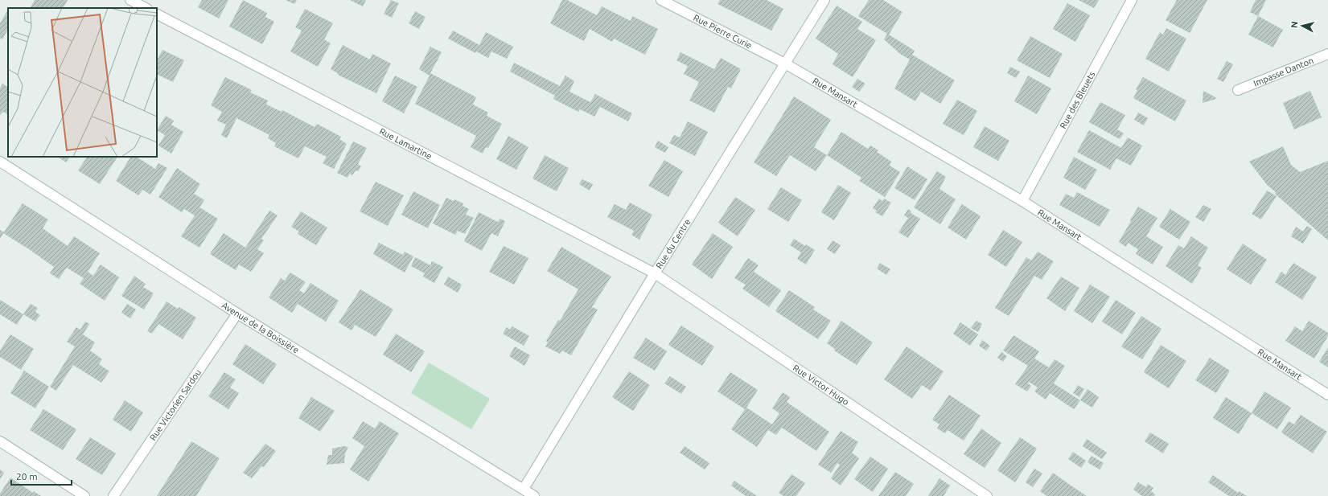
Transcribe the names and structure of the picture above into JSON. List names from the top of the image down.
{
  "streets": {
    "street": [
      "Rue Pierre Curie",
      "Impasse Danton",
      "Rue Mansart",
      "Rue des Bleuets",
      "Rue Lamartine",
      "Rue du Centre",
      "Avenue de la Boissière",
      "Rue Victor Hugo",
      "Rue Victorien Sardou"
    ]
  },
  "crossings": [
    ["Rue Pierre Curie", "Rue Mansart"],
    ["Rue Pierre Curie", "Rue du Centre"],
    ["Rue Mansart", "Rue des Bleuets"],
    ["Rue Mansart", "Rue du Centre"],
    ["Rue Lamartine", "Rue du Centre"],
    ["Rue Lamartine", "Rue Victor Hugo"],
    ["Rue du Centre", "Avenue de la Boissière"],
    ["Rue du Centre", "Rue Victor Hugo"],
    ["Avenue de la Boissière", "Rue Victorien Sardou"]
  ],
  "scale_bar": "20 m",
  "north": "left"
}
